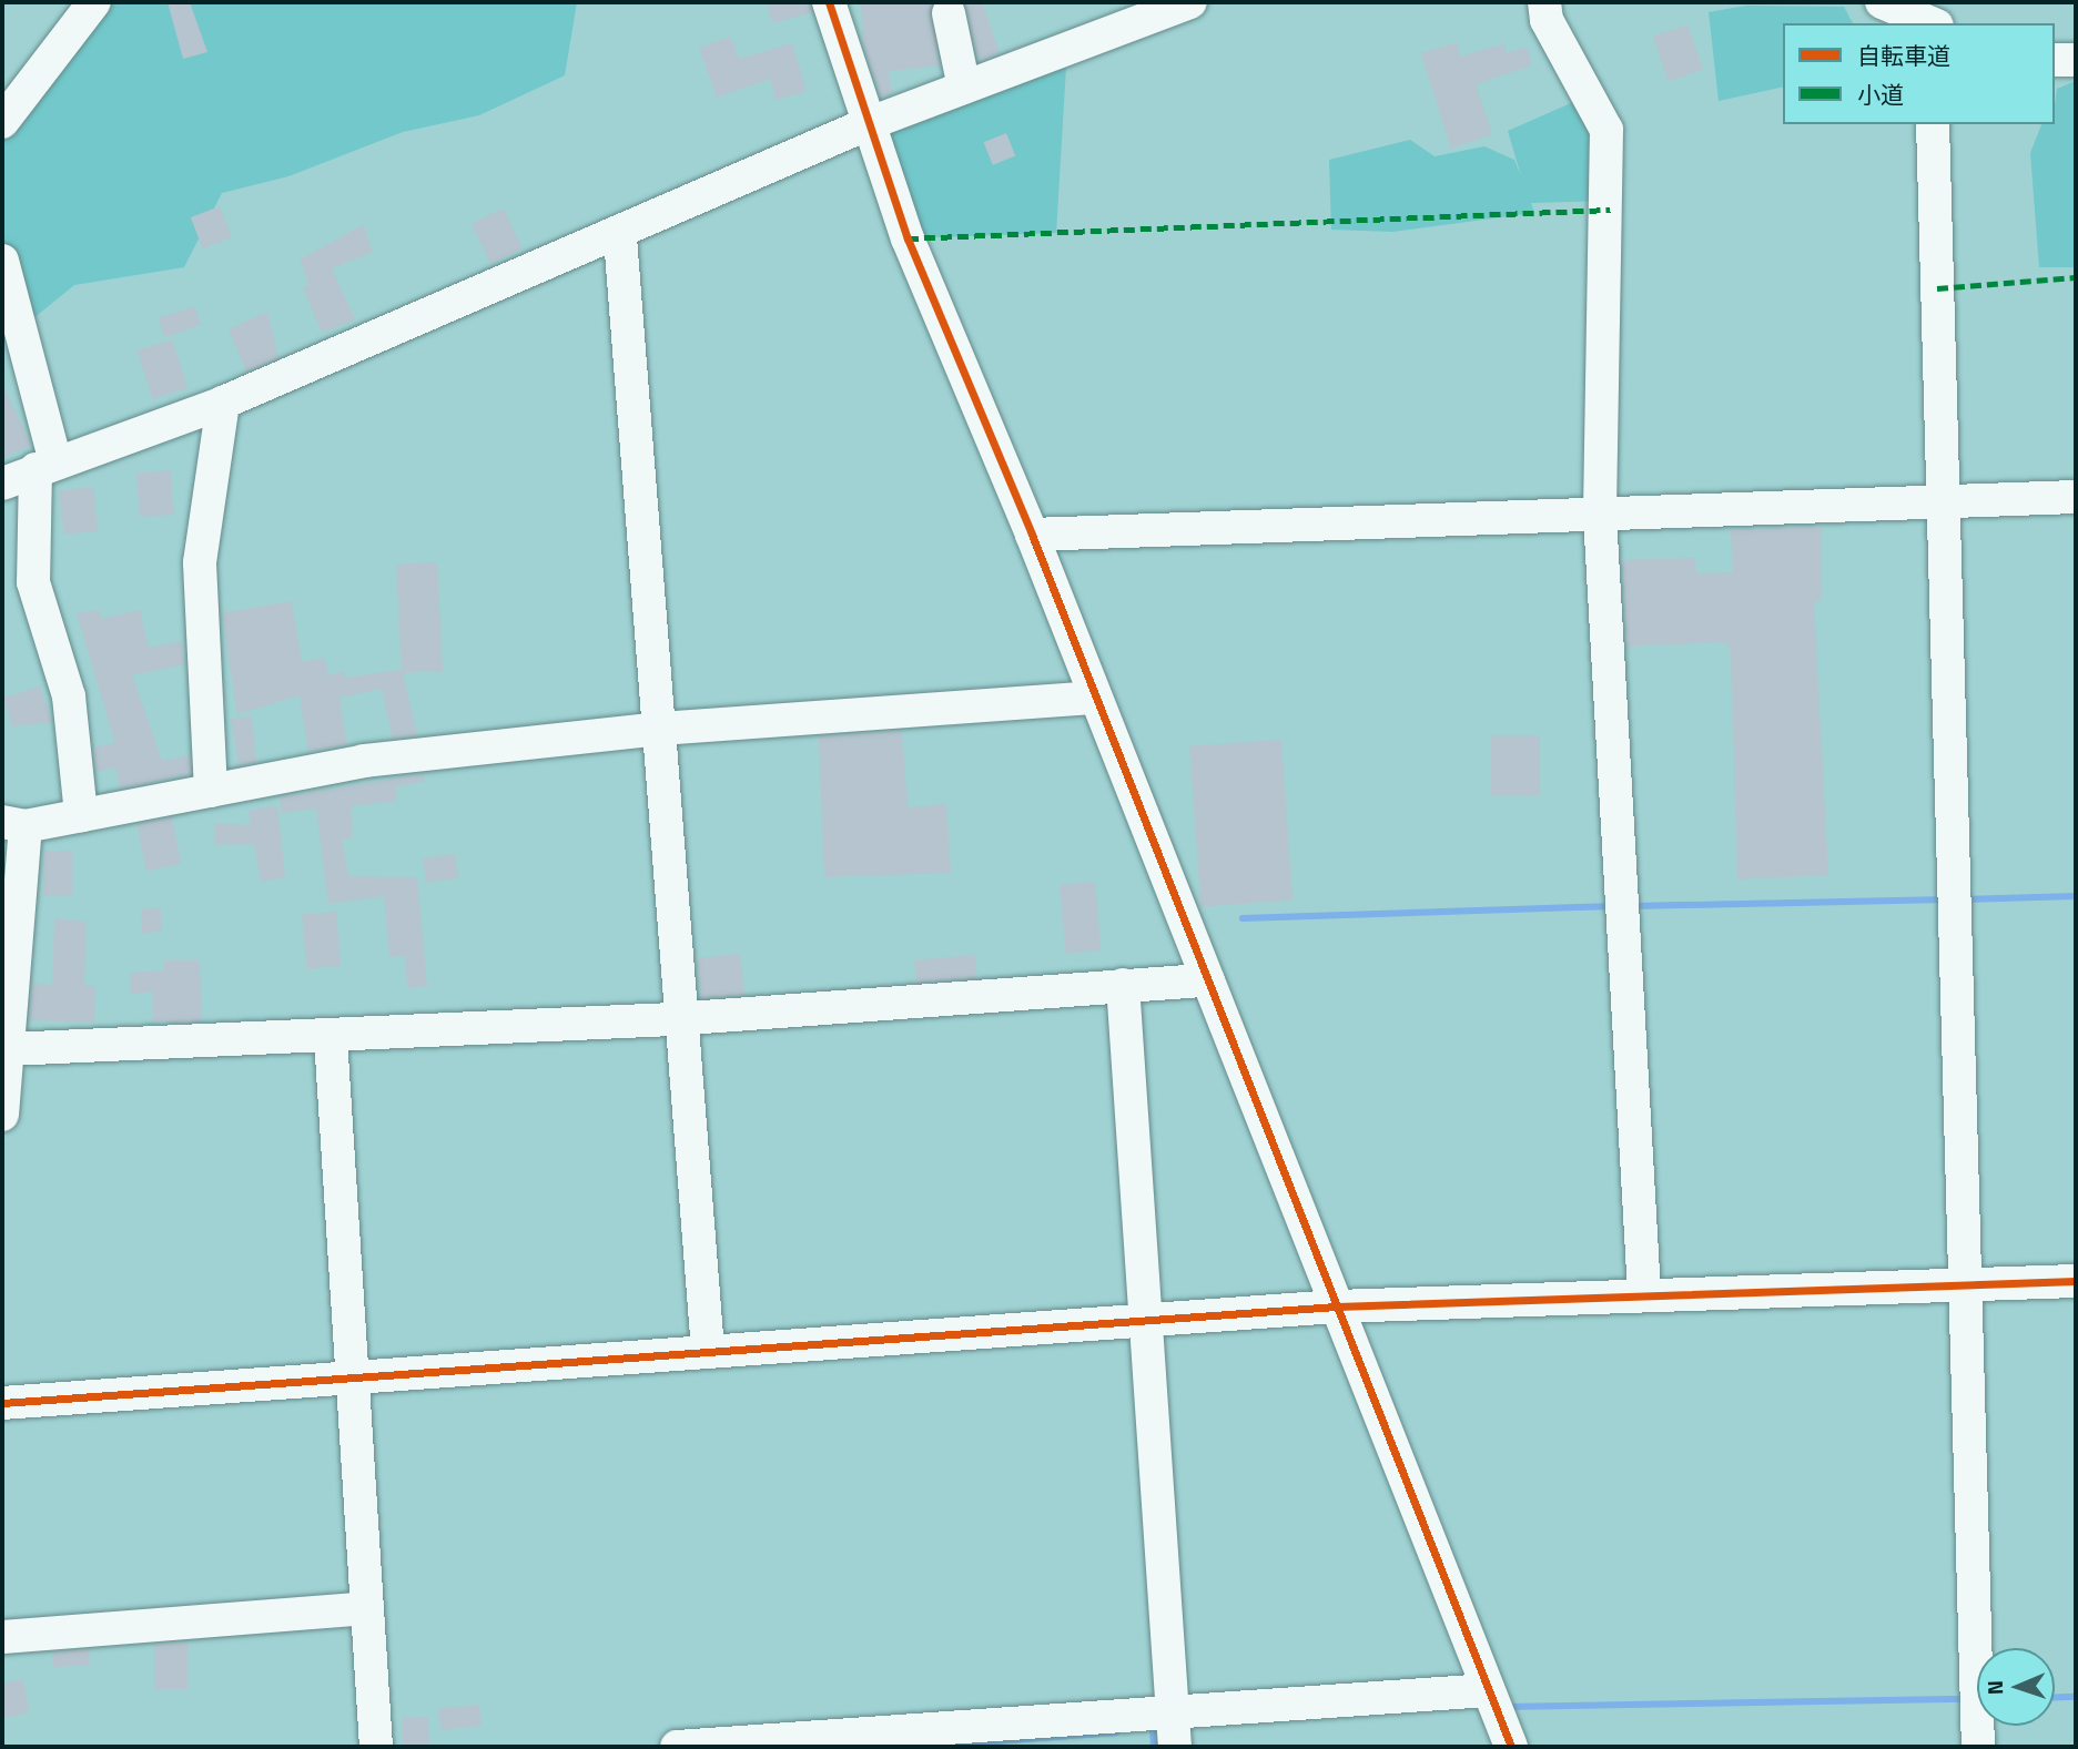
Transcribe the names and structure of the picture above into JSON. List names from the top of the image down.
{
  "legend": ["自転車道", "小道"],
  "north": "left"
}
